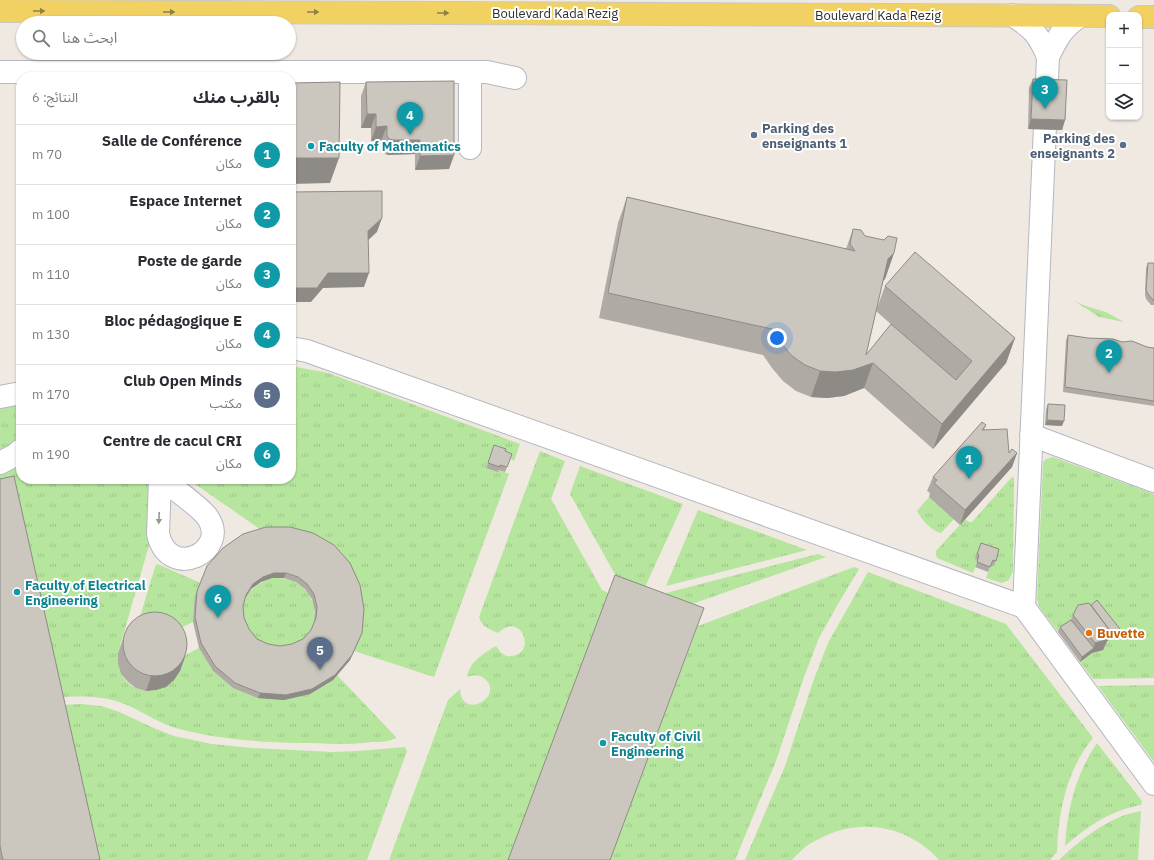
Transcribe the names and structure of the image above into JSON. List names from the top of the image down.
{
  "streets": {
    "main road": ["Boulevard Kada Rezig"]
  },
  "one_way": ["Boulevard Kada Rezig"],
  "places": [
    "Parking des enseignants 1",
    "Parking des enseignants 2",
    "Faculty of Mathematics",
    "Faculty of Electrical Engineering",
    "Buvette",
    "Faculty of Civil Engineering"
  ],
  "page": {
    "map_buttons": ["+", "−"],
    "search": "ابحث هنا",
    "heading": ["بالقرب منك", "النتائج: 6"],
    "pins": [
      "3",
      "4",
      "2",
      "1",
      "6",
      "5"
    ],
    "list": [
      {
        "mark": "1",
        "name": "Salle de Conférence",
        "note": "مكان",
        "value": "70 m"
      },
      {
        "mark": "2",
        "name": "Espace Internet",
        "note": "مكان",
        "value": "100 m"
      },
      {
        "mark": "3",
        "name": "Poste de garde",
        "note": "مكان",
        "value": "110 m"
      },
      {
        "mark": "4",
        "name": "Bloc pédagogique E",
        "note": "مكان",
        "value": "130 m"
      },
      {
        "mark": "5",
        "name": "Club Open Minds",
        "note": "مكتب",
        "value": "170 m"
      },
      {
        "mark": "6",
        "name": "Centre de cacul CRI",
        "note": "مكان",
        "value": "190 m"
      }
    ]
  }
}
